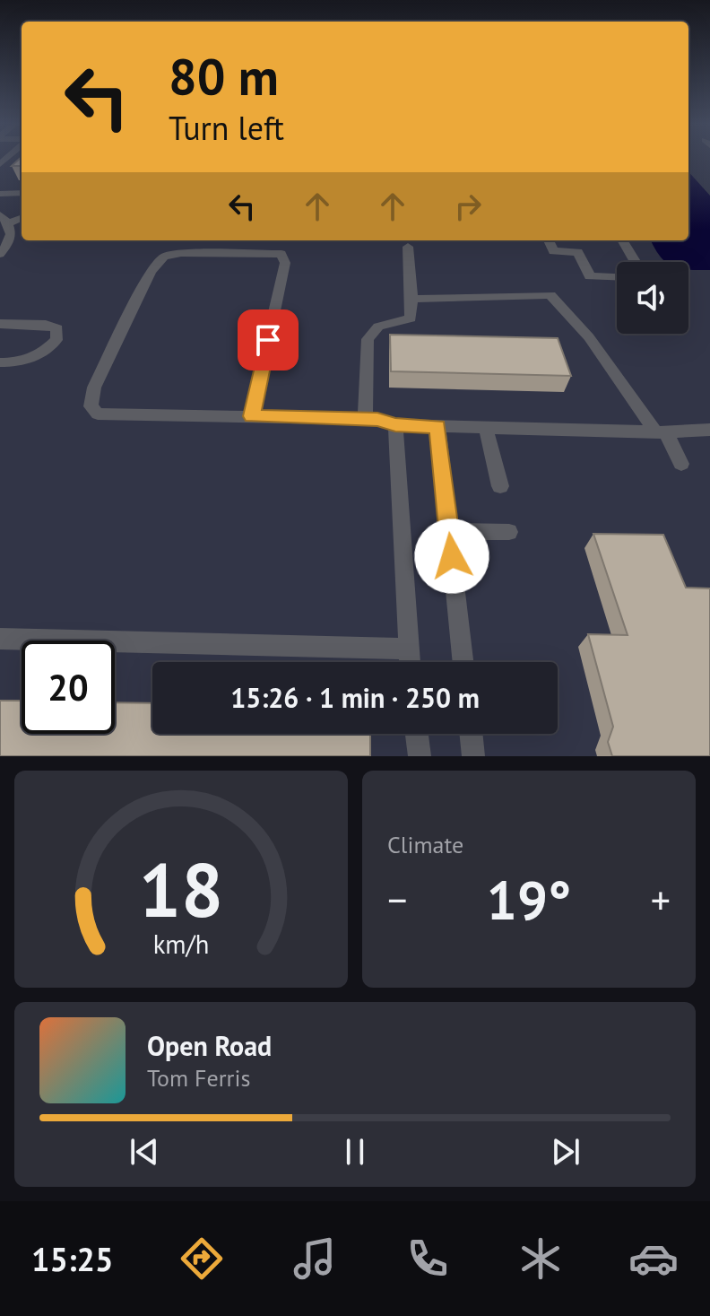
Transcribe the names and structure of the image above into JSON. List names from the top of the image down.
{
  "page": {
    "turn": ["80 m", "Turn left"],
    "limit": "20",
    "trip": "15:26 · 1 min · 250 m",
    "tile": "Climate",
    "heat": ["−", "19°", "+"],
    "song": ["Open Road", "Tom Ferris"],
    "tabs": "15:25",
    "gauge": ["18", "km/h"]
  }
}
